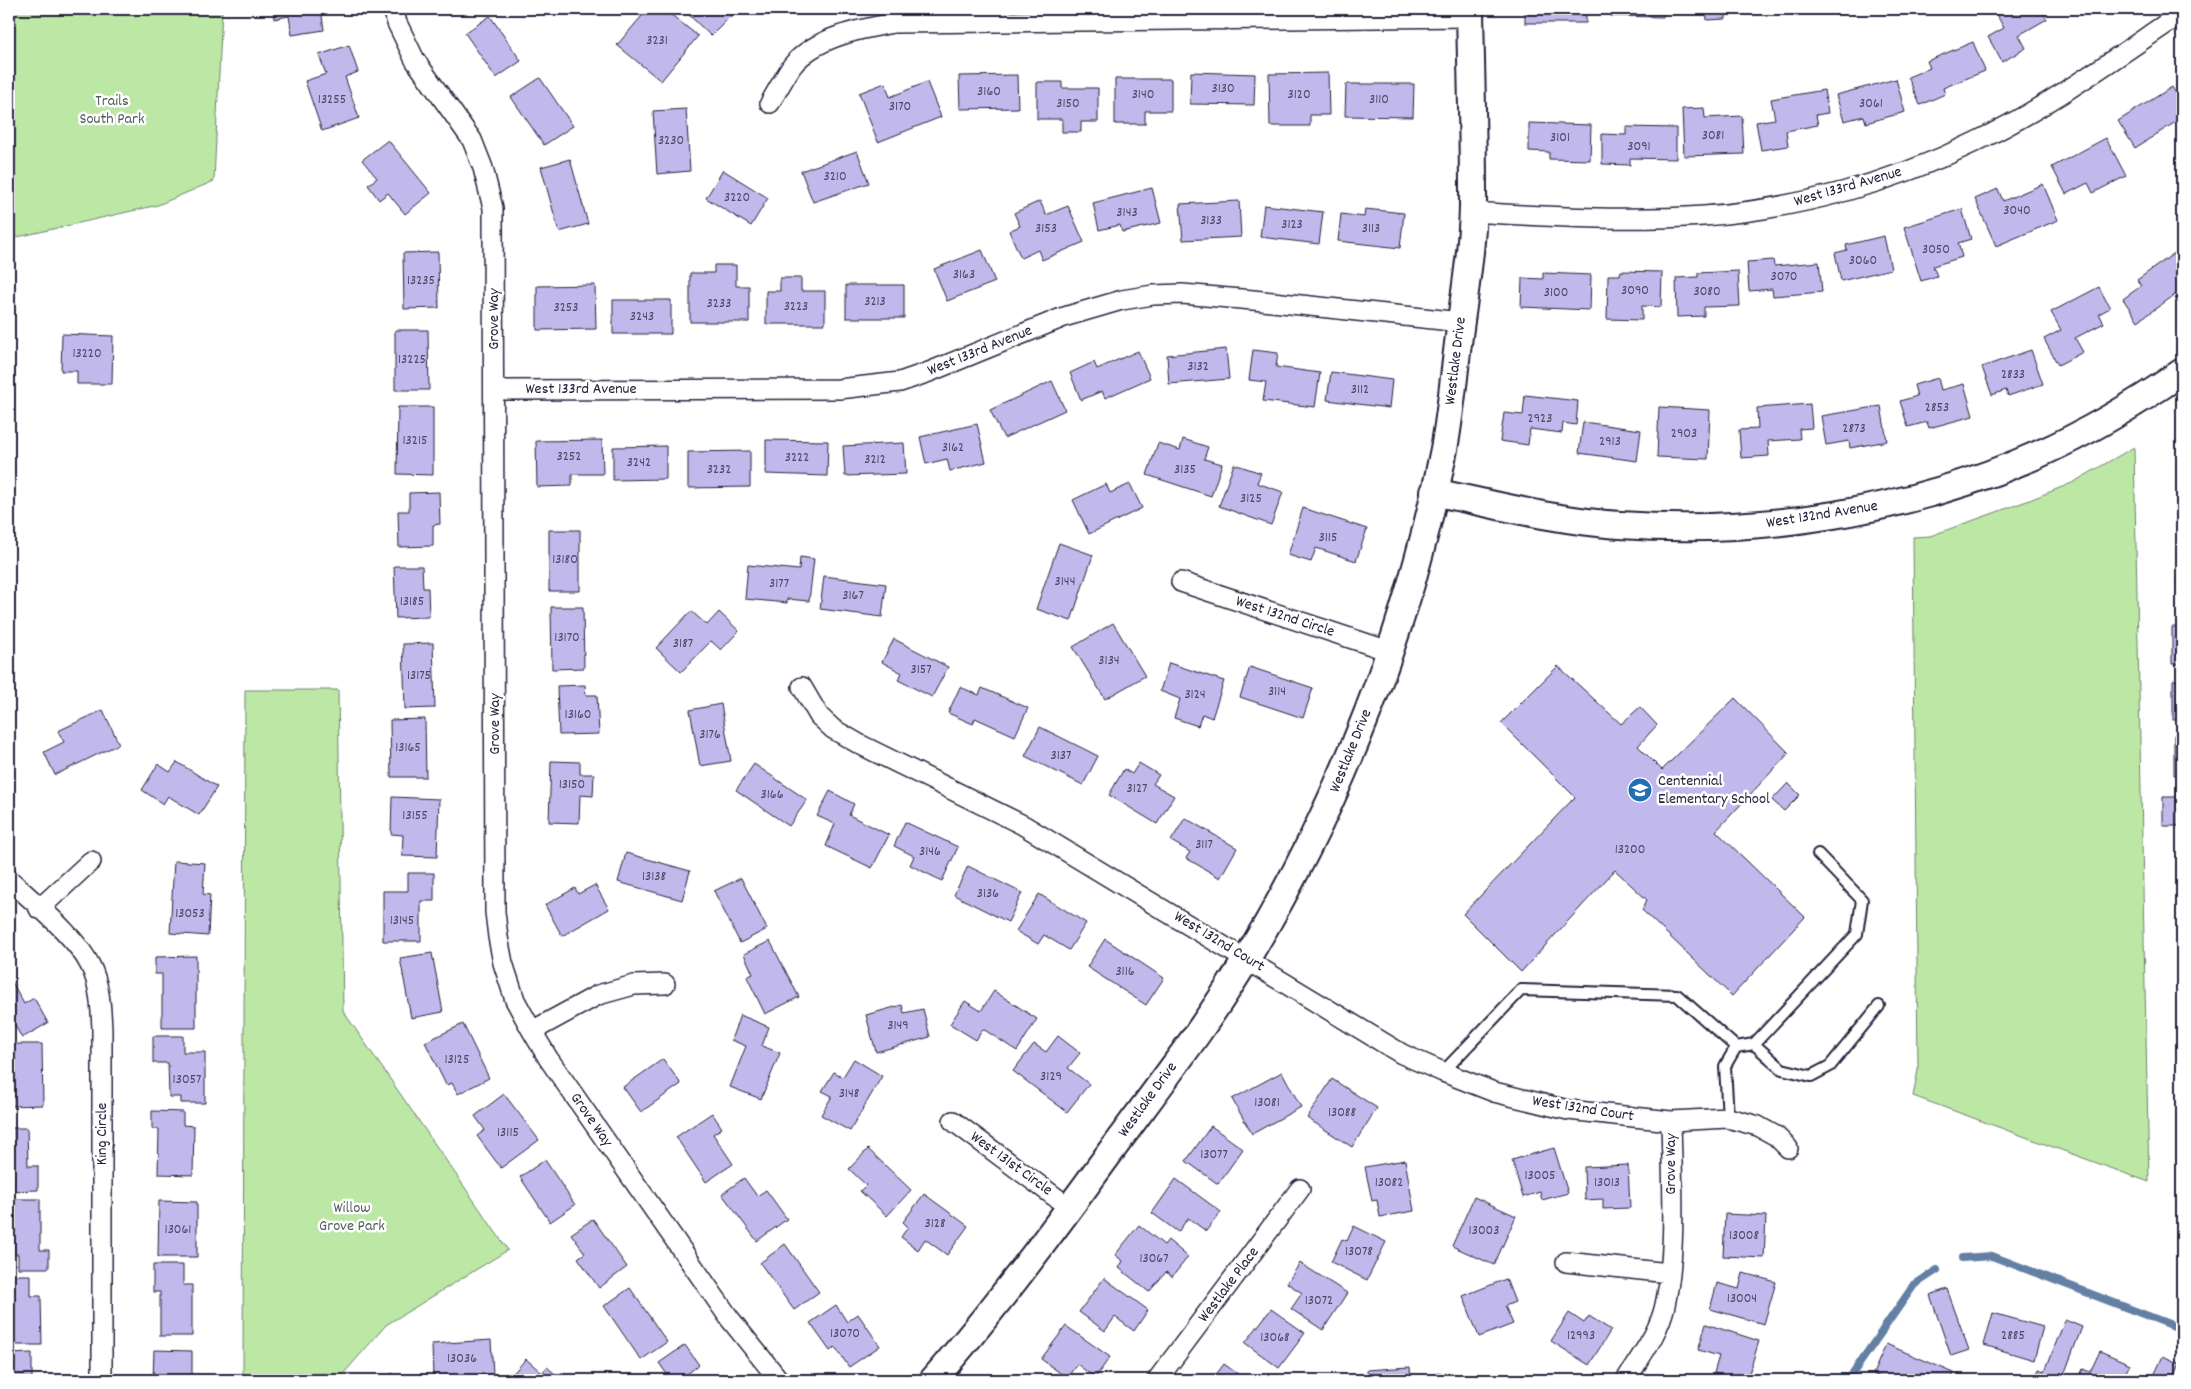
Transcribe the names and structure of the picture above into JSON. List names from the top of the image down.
{
  "streets": {
    "street": [
      "West 133rd Avenue",
      "Grove Way",
      "Westlake Drive",
      "West 132nd Avenue",
      "West 132nd Circle",
      "West 132nd Court",
      "King Circle",
      "West 131st Circle",
      "Westlake Place"
    ]
  },
  "crossings": [
    ["West 133rd Avenue", "Grove Way"],
    ["West 133rd Avenue", "Westlake Drive"],
    ["Grove Way", "West 132nd Court"],
    ["Westlake Drive", "West 132nd Avenue"],
    ["Westlake Drive", "West 132nd Circle"],
    ["Westlake Drive", "West 132nd Court"],
    ["Westlake Drive", "West 131st Circle"]
  ],
  "parks": ["Trails South Park", "Willow Grove Park"],
  "places": {
    "school or university": ["Centennial Elementary School"]
  },
  "house_numbers": [
    "3231",
    "3130",
    "3160",
    "3140",
    "3120",
    "13255",
    "3110",
    "3150",
    "3061",
    "3170",
    "3081",
    "3101",
    "3230",
    "3091",
    "3210",
    "3220",
    "3040",
    "3143",
    "3133",
    "3123",
    "3153",
    "3113",
    "3050",
    "3060",
    "3163",
    "3070",
    "13235",
    "3090",
    "3080",
    "3100",
    "3213",
    "3233",
    "3223",
    "3253",
    "3243",
    "13220",
    "13225",
    "3132",
    "2833",
    "3112",
    "2853",
    "2923",
    "2873",
    "2903",
    "13215",
    "2913",
    "3162",
    "3252",
    "3222",
    "3212",
    "3242",
    "3232",
    "3135",
    "3125",
    "3115",
    "13180",
    "3144",
    "3177",
    "3167",
    "13185",
    "13170",
    "3187",
    "3134",
    "3157",
    "13175",
    "3114",
    "3124",
    "13160",
    "3176",
    "13165",
    "3137",
    "13150",
    "3127",
    "3166",
    "13155",
    "3117",
    "13200",
    "3146",
    "13138",
    "3136",
    "13053",
    "13145",
    "3116",
    "3149",
    "13125",
    "3129",
    "13057",
    "3148",
    "13081",
    "13088",
    "13115",
    "13077",
    "13005",
    "13082",
    "13013",
    "3128",
    "13061",
    "13003",
    "13008",
    "13078",
    "13067",
    "13004",
    "13072",
    "13070",
    "12993",
    "2885",
    "13068",
    "13036"
  ]
}
